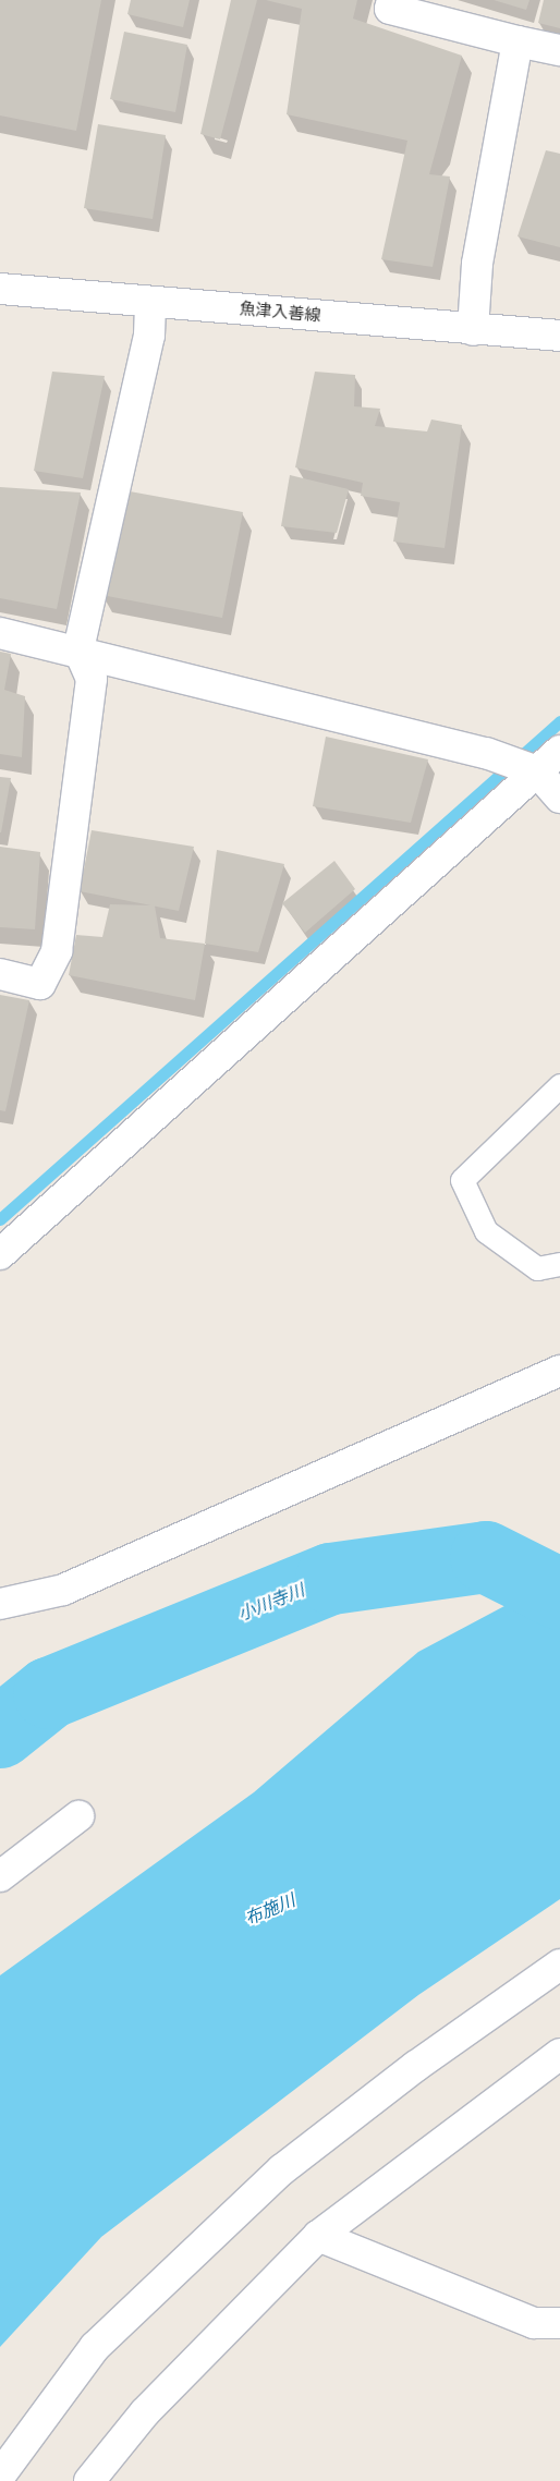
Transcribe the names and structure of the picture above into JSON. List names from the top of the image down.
{
  "streets": {
    "street": ["魚津入善線"]
  },
  "water": ["小川寺川", "布施川"]
}
